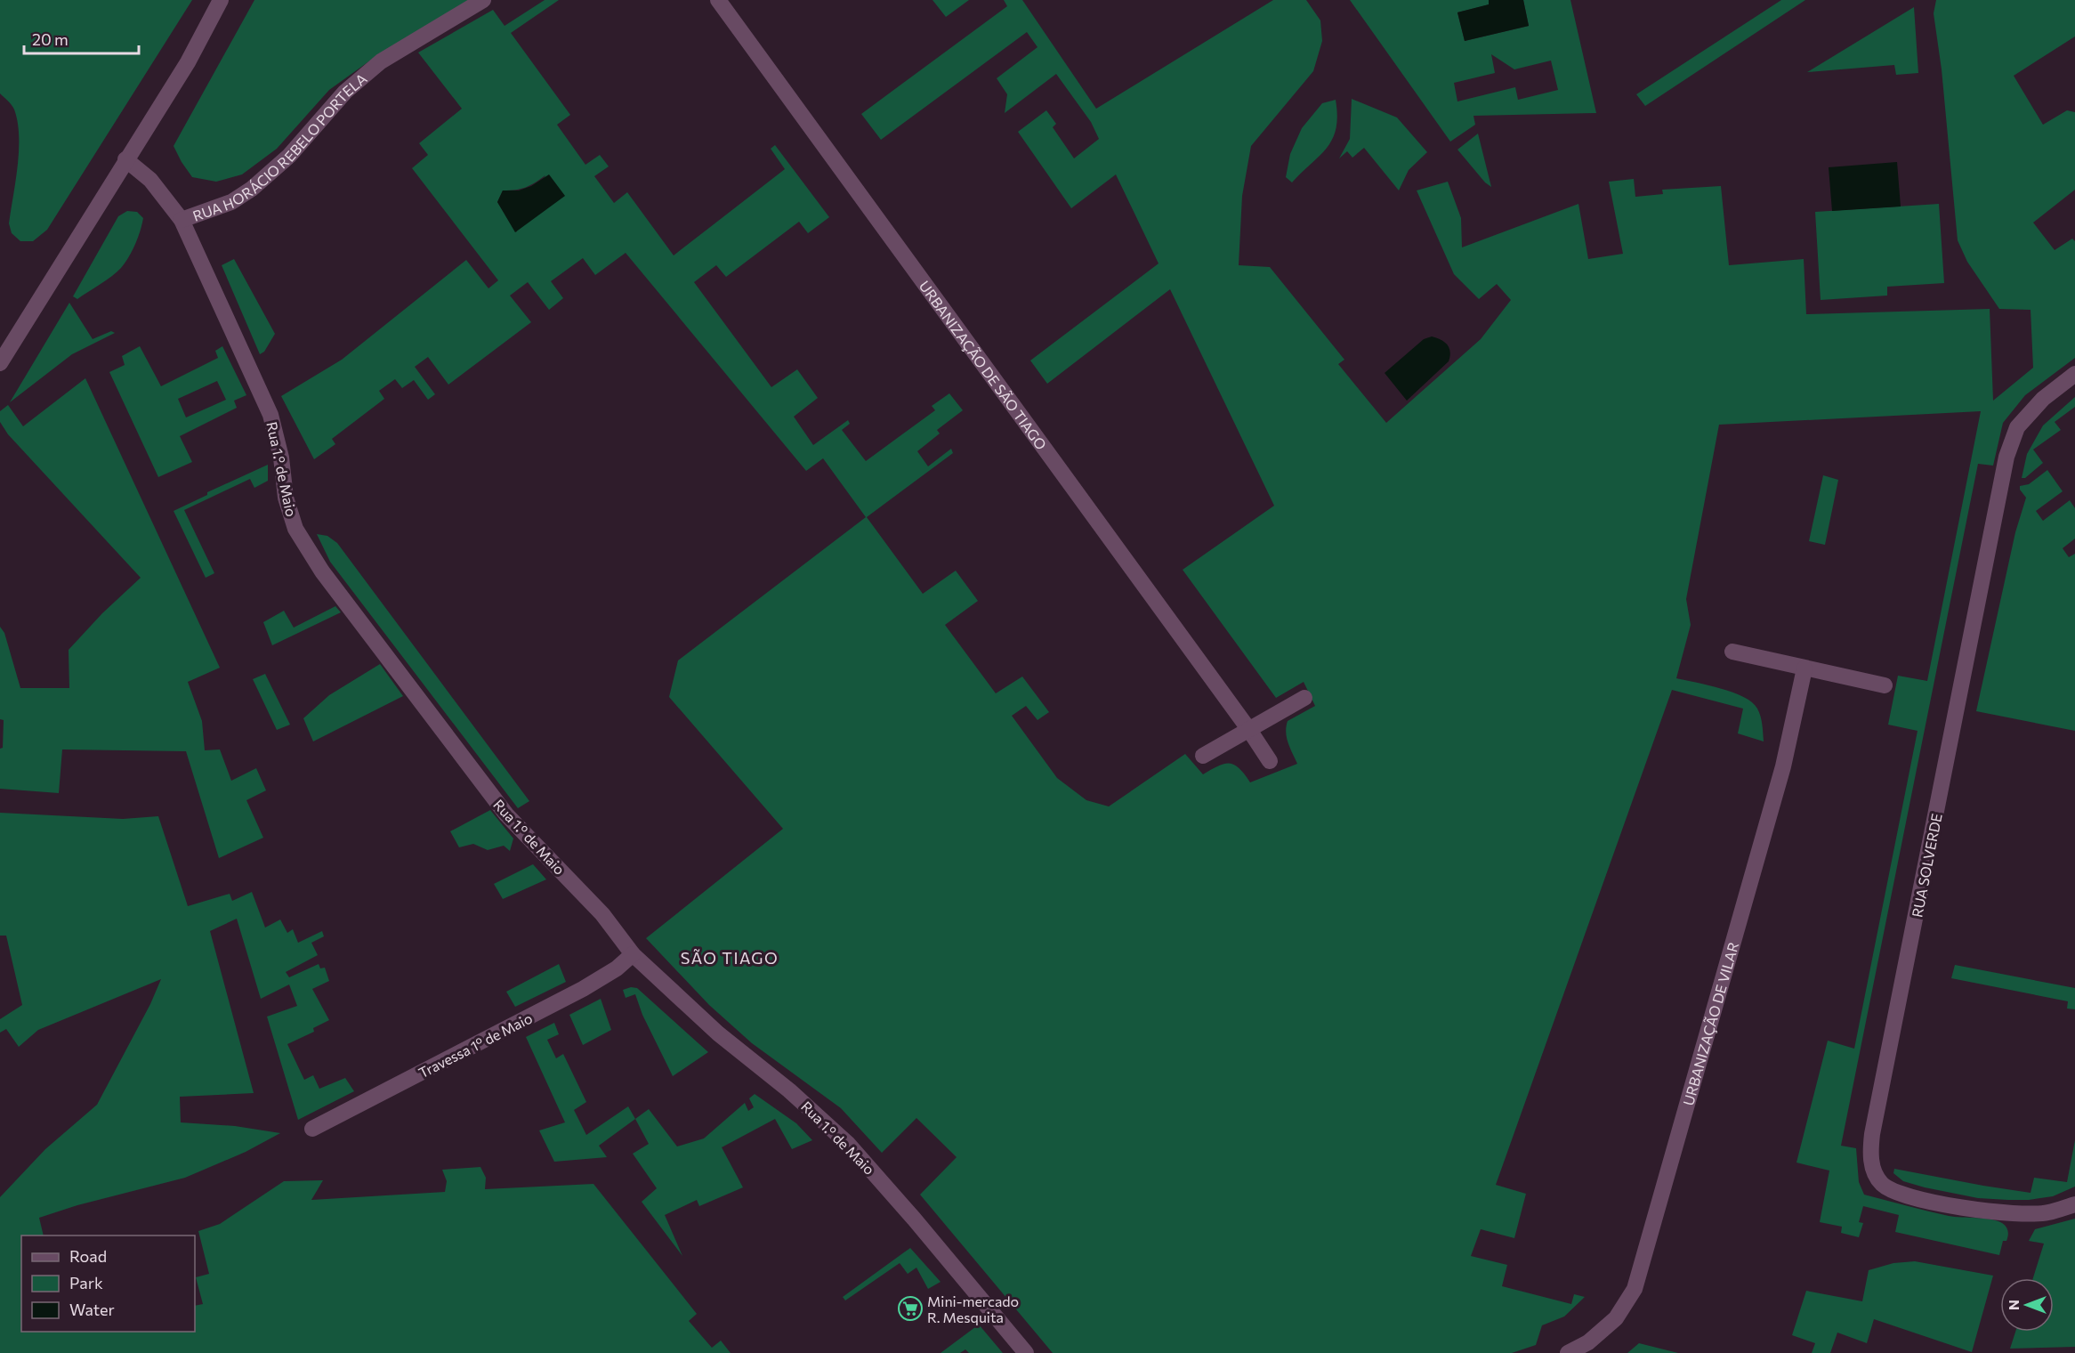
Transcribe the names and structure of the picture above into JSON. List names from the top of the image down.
{
  "streets": {
    "street": [
      "RUA HORÁCIO REBELO PORTELA",
      "URBANIZAÇÃO DE SÃO TIAGO",
      "Rua 1.º de Maio",
      "RUA SOLVERDE",
      "URBANIZAÇÃO DE VILAR",
      "Travessa 1º de Maio"
    ]
  },
  "crossings": [
    ["RUA HORÁCIO REBELO PORTELA", "Rua 1.º de Maio"],
    ["Rua 1.º de Maio", "Travessa 1º de Maio"]
  ],
  "districts": ["SÃO TIAGO"],
  "places": {
    "supermarket": ["Mini-mercado R. Mesquita"]
  },
  "legend": ["Road", "Park", "Water"],
  "scale_bar": "20 m",
  "north": "left"
}
